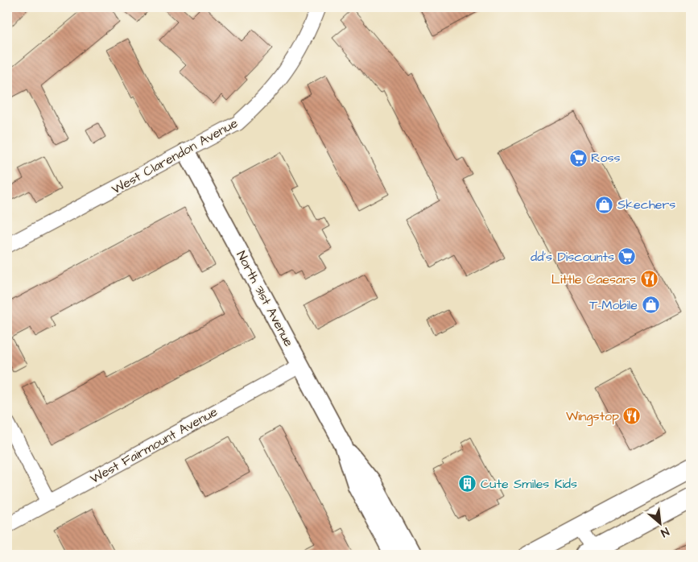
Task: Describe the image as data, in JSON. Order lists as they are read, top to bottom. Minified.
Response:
{"streets":{"street":["West Clarendon Avenue","North 31st Avenue","West Fairmount Avenue"]},"crossings":[["West Clarendon Avenue","North 31st Avenue"],["North 31st Avenue","West Fairmount Avenue"]],"places":{"supermarket":["Ross","dd's Discounts"],"shop":["Skechers","T-Mobile"],"restaurant":["Little Caesars","Wingstop"],"building":["Cute Smiles Kids"]},"north":"bottom right"}
